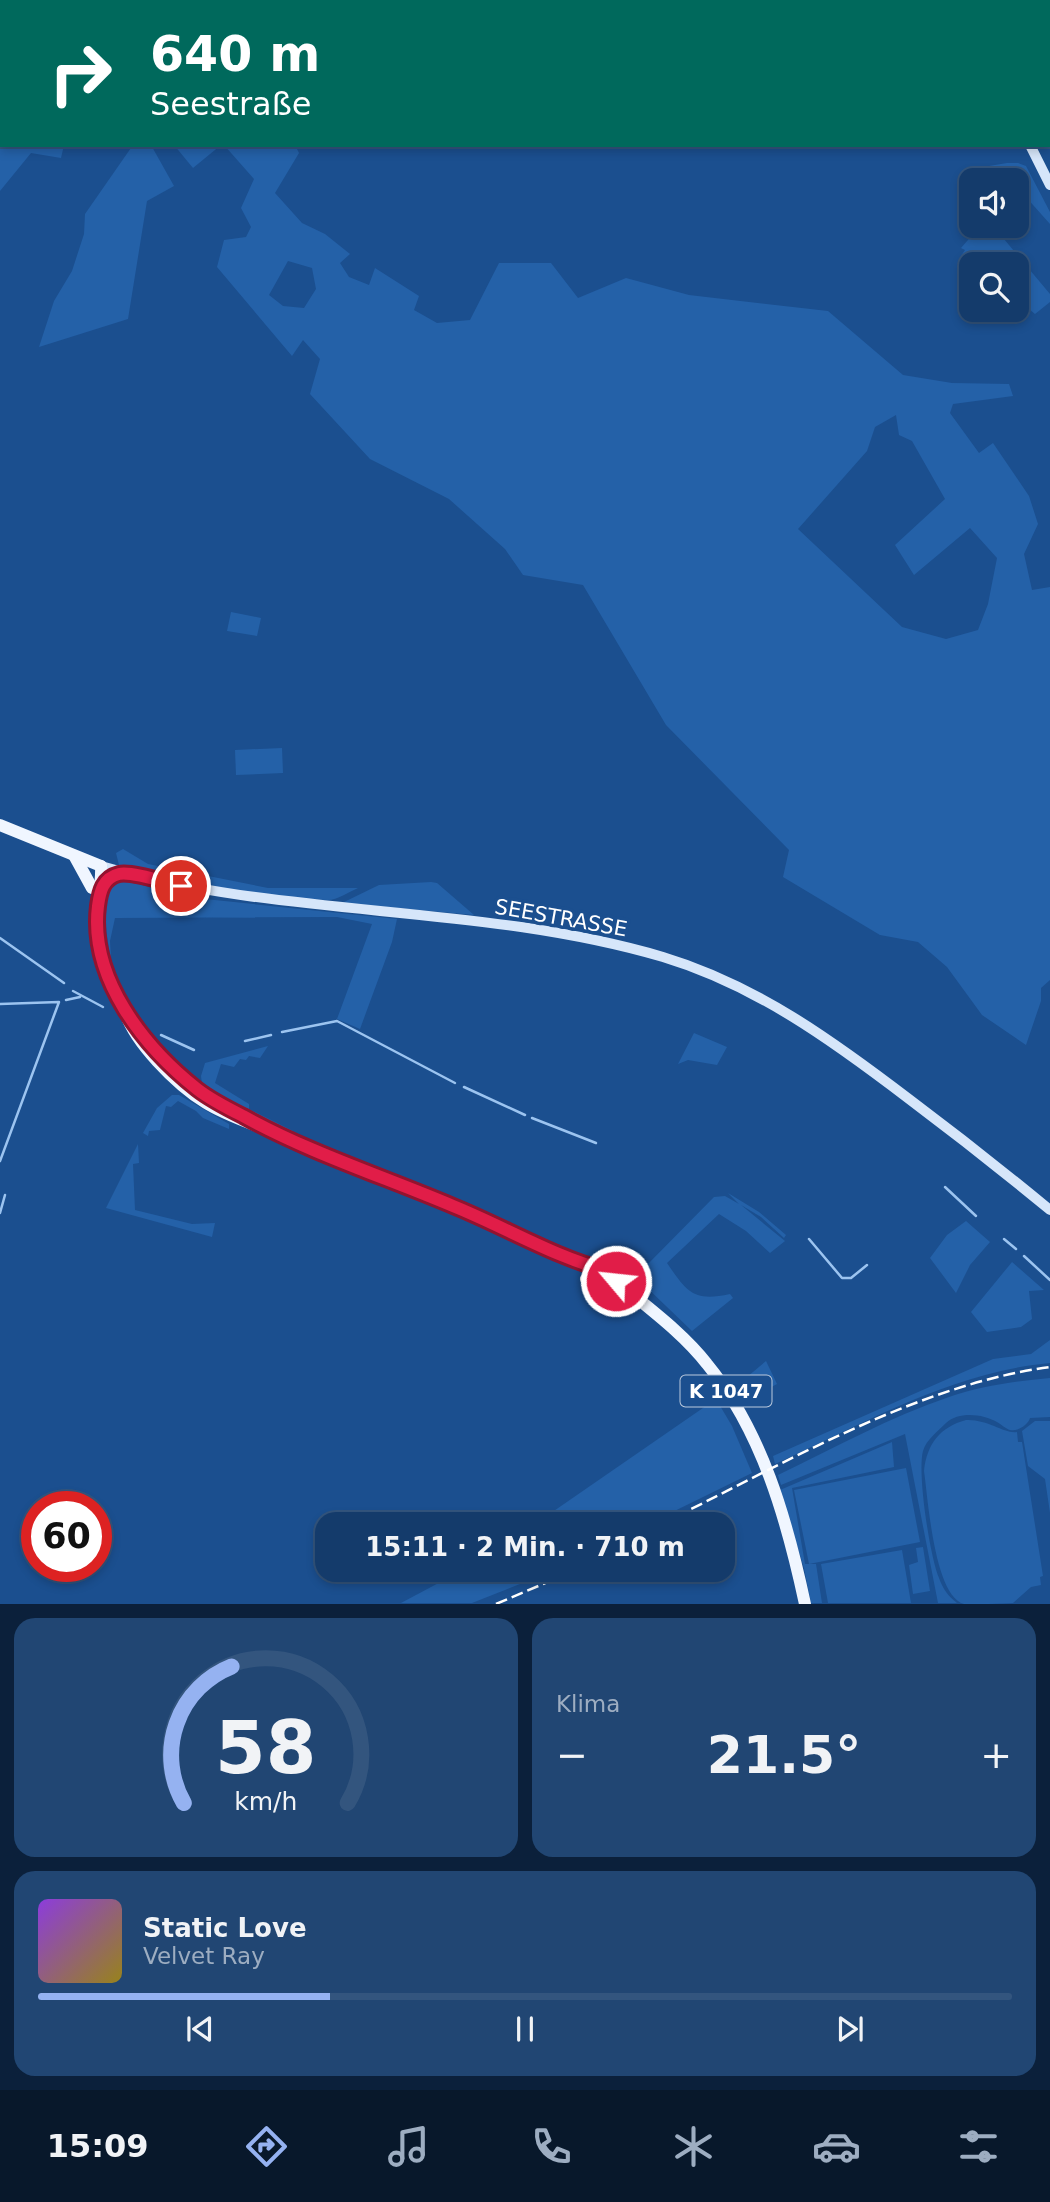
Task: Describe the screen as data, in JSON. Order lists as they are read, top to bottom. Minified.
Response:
{"streets":{"main road":["SEESTRASSE","K 1047"]},"page":{"turn":["640 m","Seestraße"],"limit":"60","trip":"15:11 · 2 Min. · 710 m","tile":"Klima","heat":["−","21.5°","+"],"song":["Static Love","Velvet Ray"],"tabs":"15:09","gauge":["58","km/h"]}}
